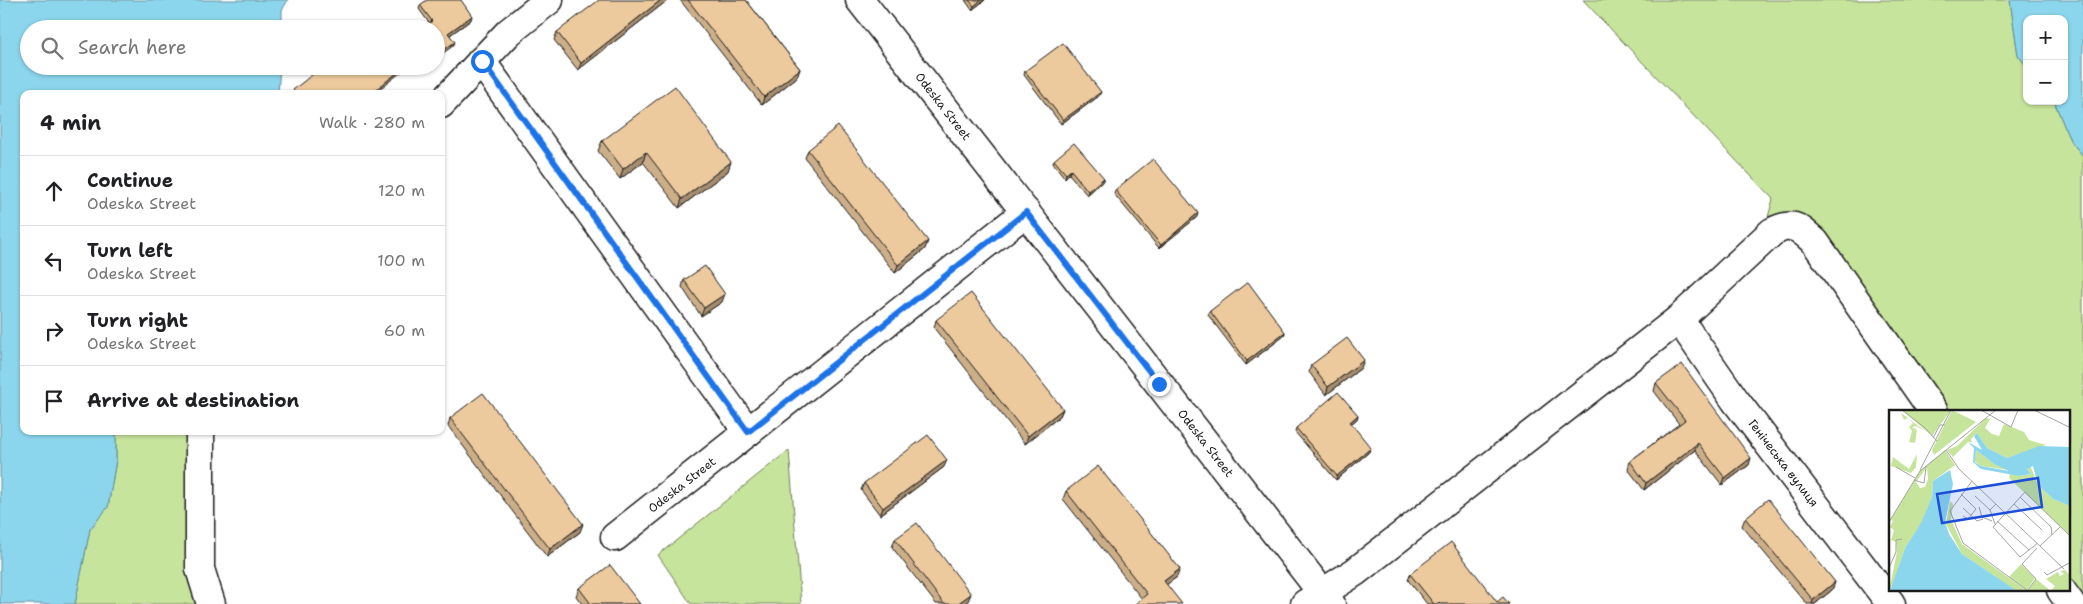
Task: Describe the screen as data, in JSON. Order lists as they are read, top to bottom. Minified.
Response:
{"streets":{"street":["Odeska Street","Генічеська вулиця"]},"page":{"map_buttons":["+","−"],"search":"Search here","heading":["4 min","Walk · 280 m"],"list":[["Continue","Odeska Street","120 m"],["Turn left","Odeska Street","100 m"],["Turn right","Odeska Street","60 m"],"Arrive at destination"]}}
